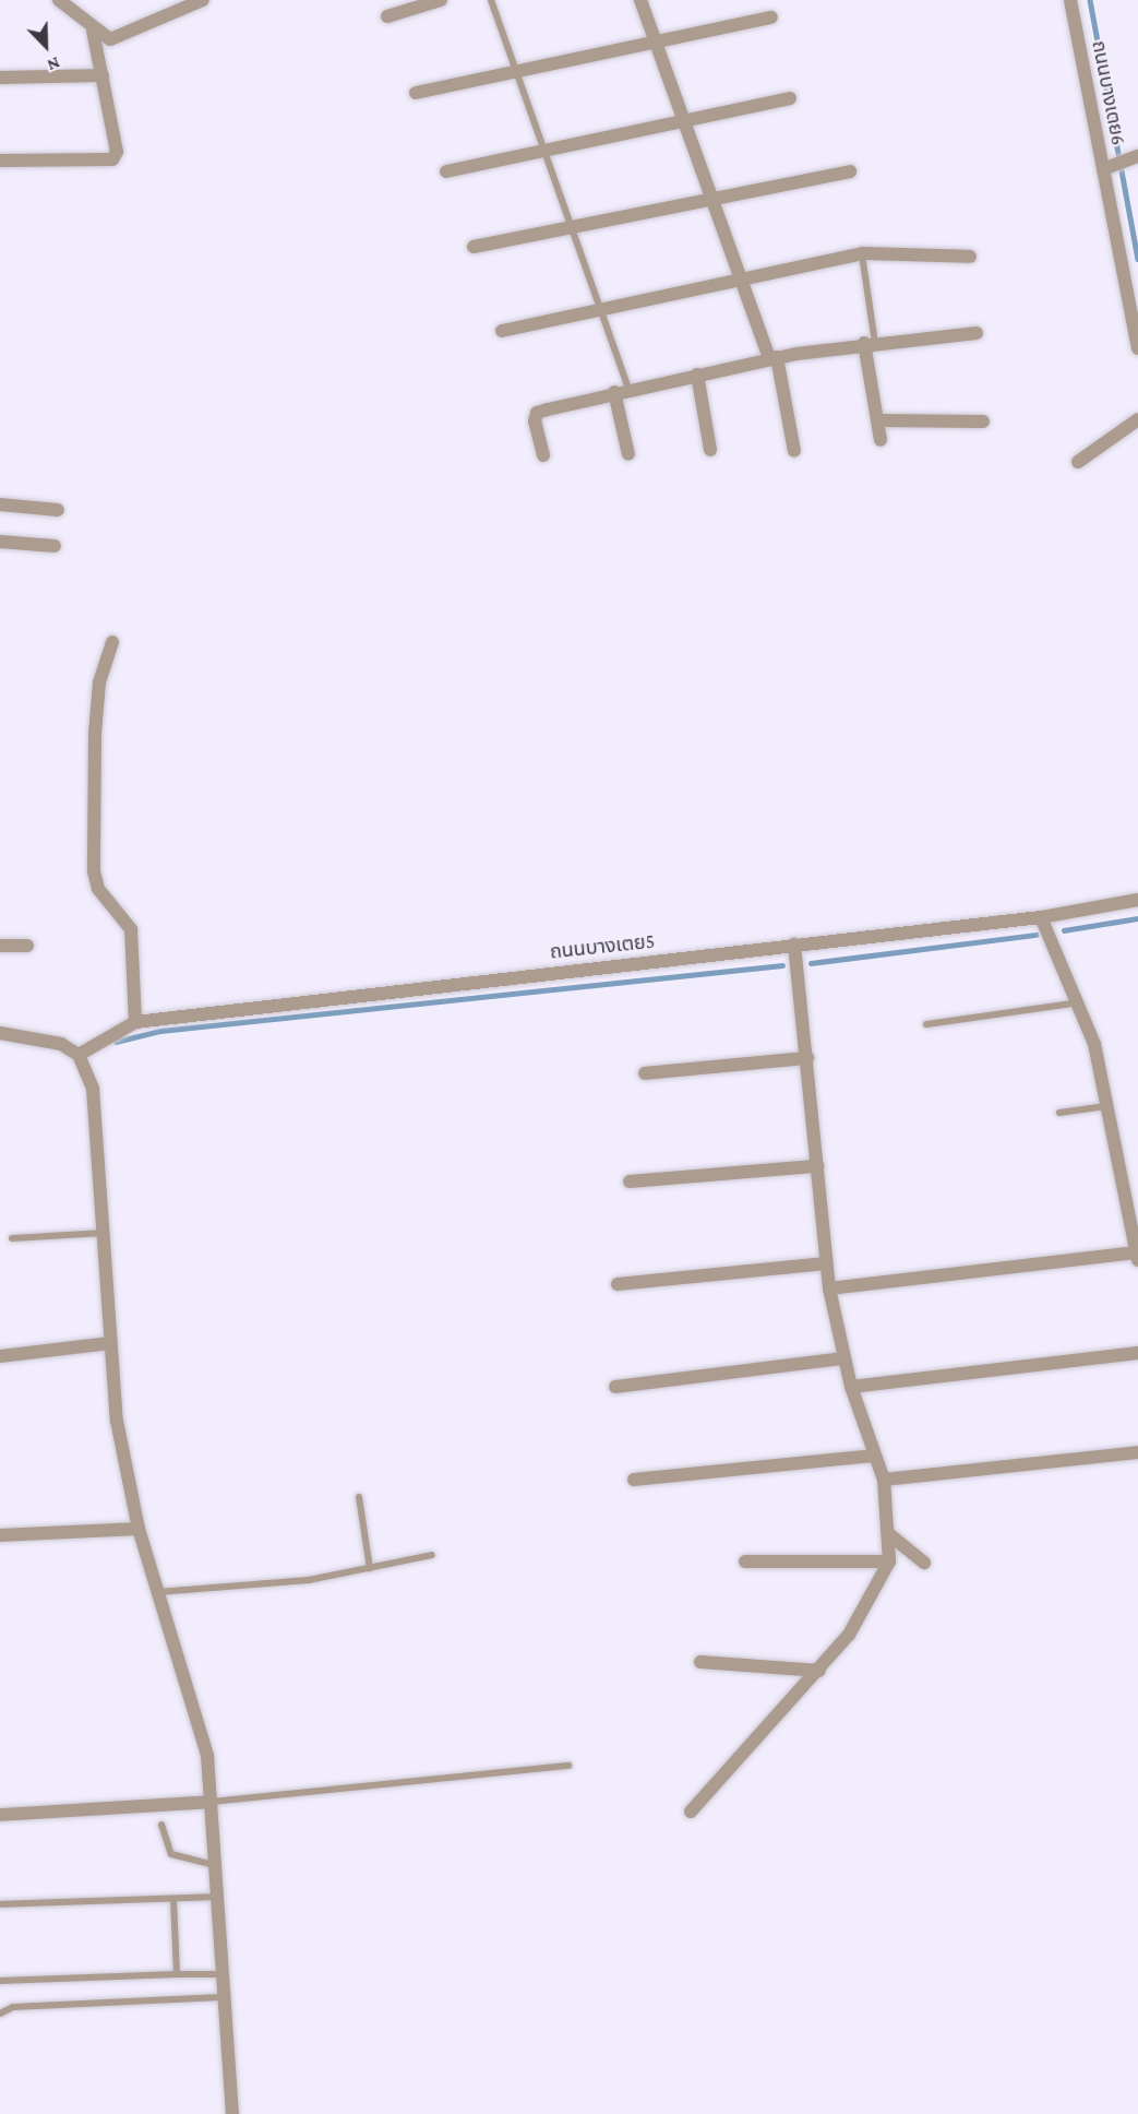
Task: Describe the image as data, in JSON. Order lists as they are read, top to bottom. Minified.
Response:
{"streets":{"street":["ถนนบางเตย6","ถนนบางเตย5"]},"north":"bottom right"}
